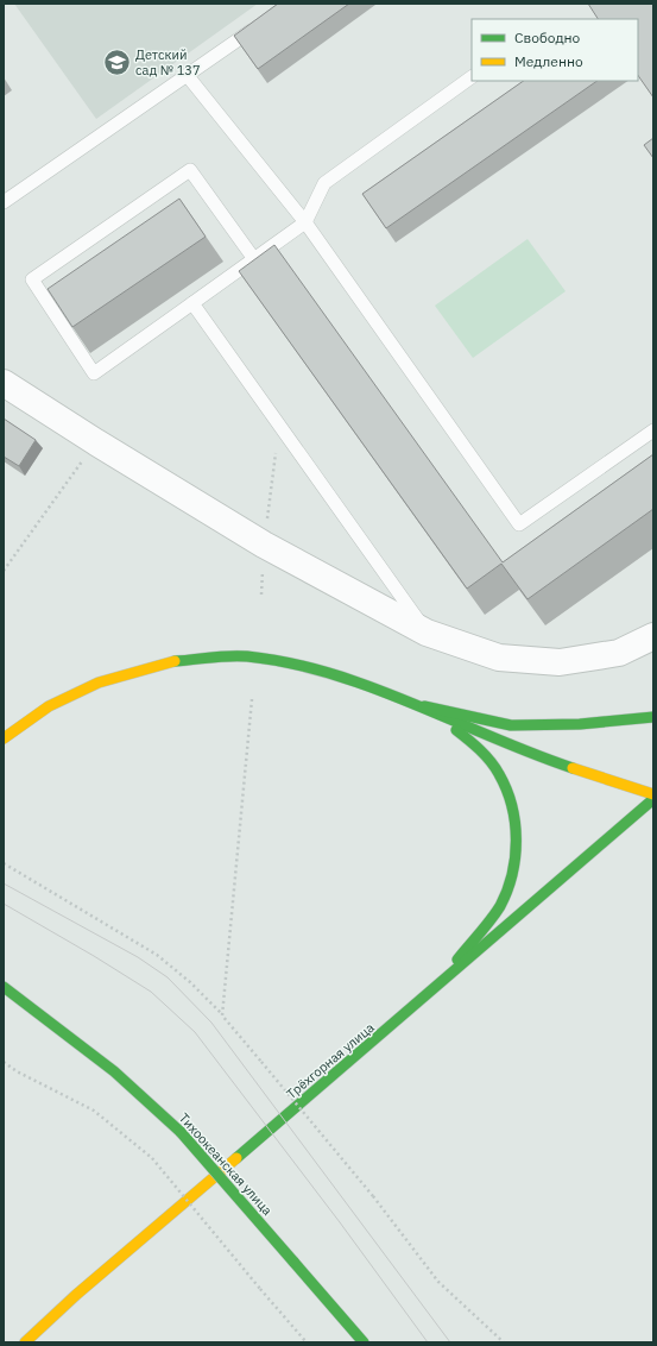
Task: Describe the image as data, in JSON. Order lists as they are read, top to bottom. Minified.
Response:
{"streets":{"main road":["Трёхгорная улица","Тихоокеанская улица"]},"places":{"school or university":["Детский сад № 137"]},"legend":["Свободно","Медленно"]}
